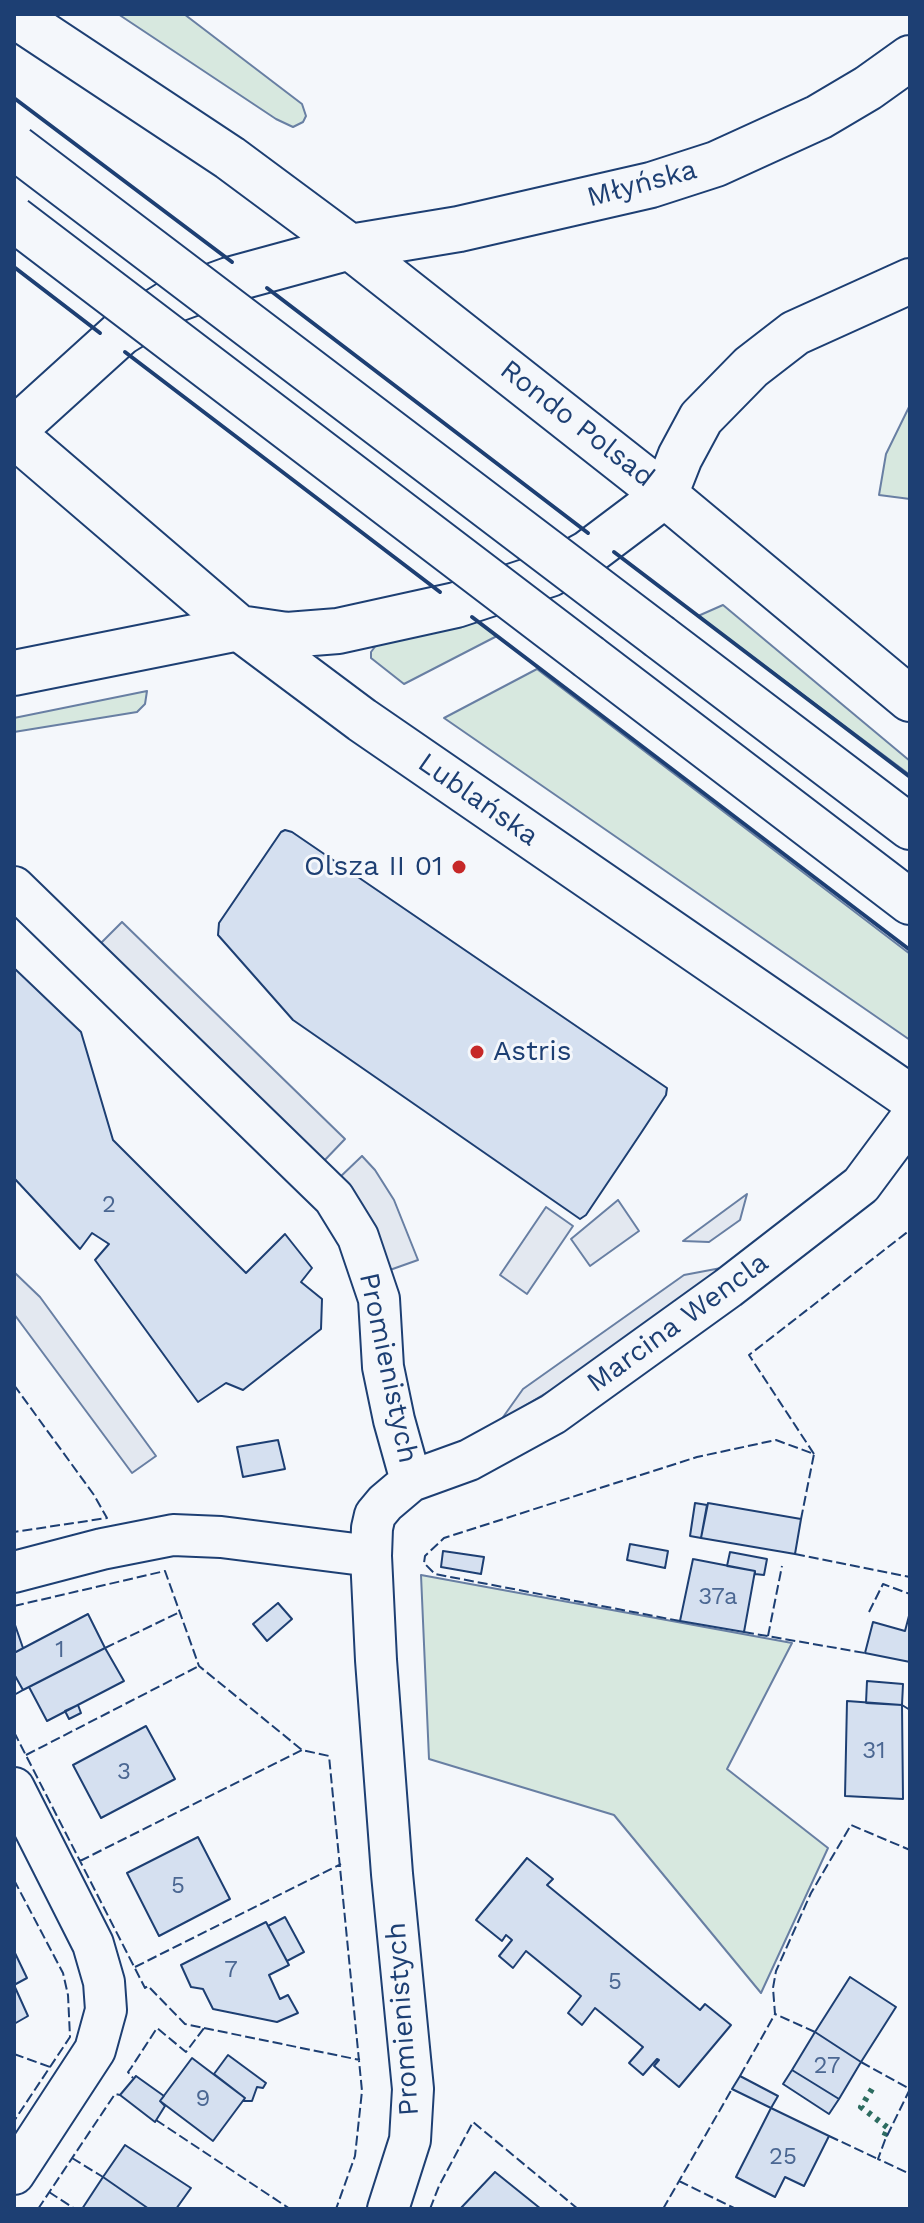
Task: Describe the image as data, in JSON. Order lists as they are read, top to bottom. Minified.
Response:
{"streets":{"main road":["Młyńska","Rondo Polsad","Lublańska"],"street":["Marcina Wencla","Promienistych"]},"crossings":[["Młyńska","Rondo Polsad"],["Rondo Polsad","Lublańska"],["Marcina Wencla","Promienistych"]],"places":["Olsza II 01","Astris"],"house_numbers":["2","37a","1","31","3","5","7","5","27","9","25"]}
